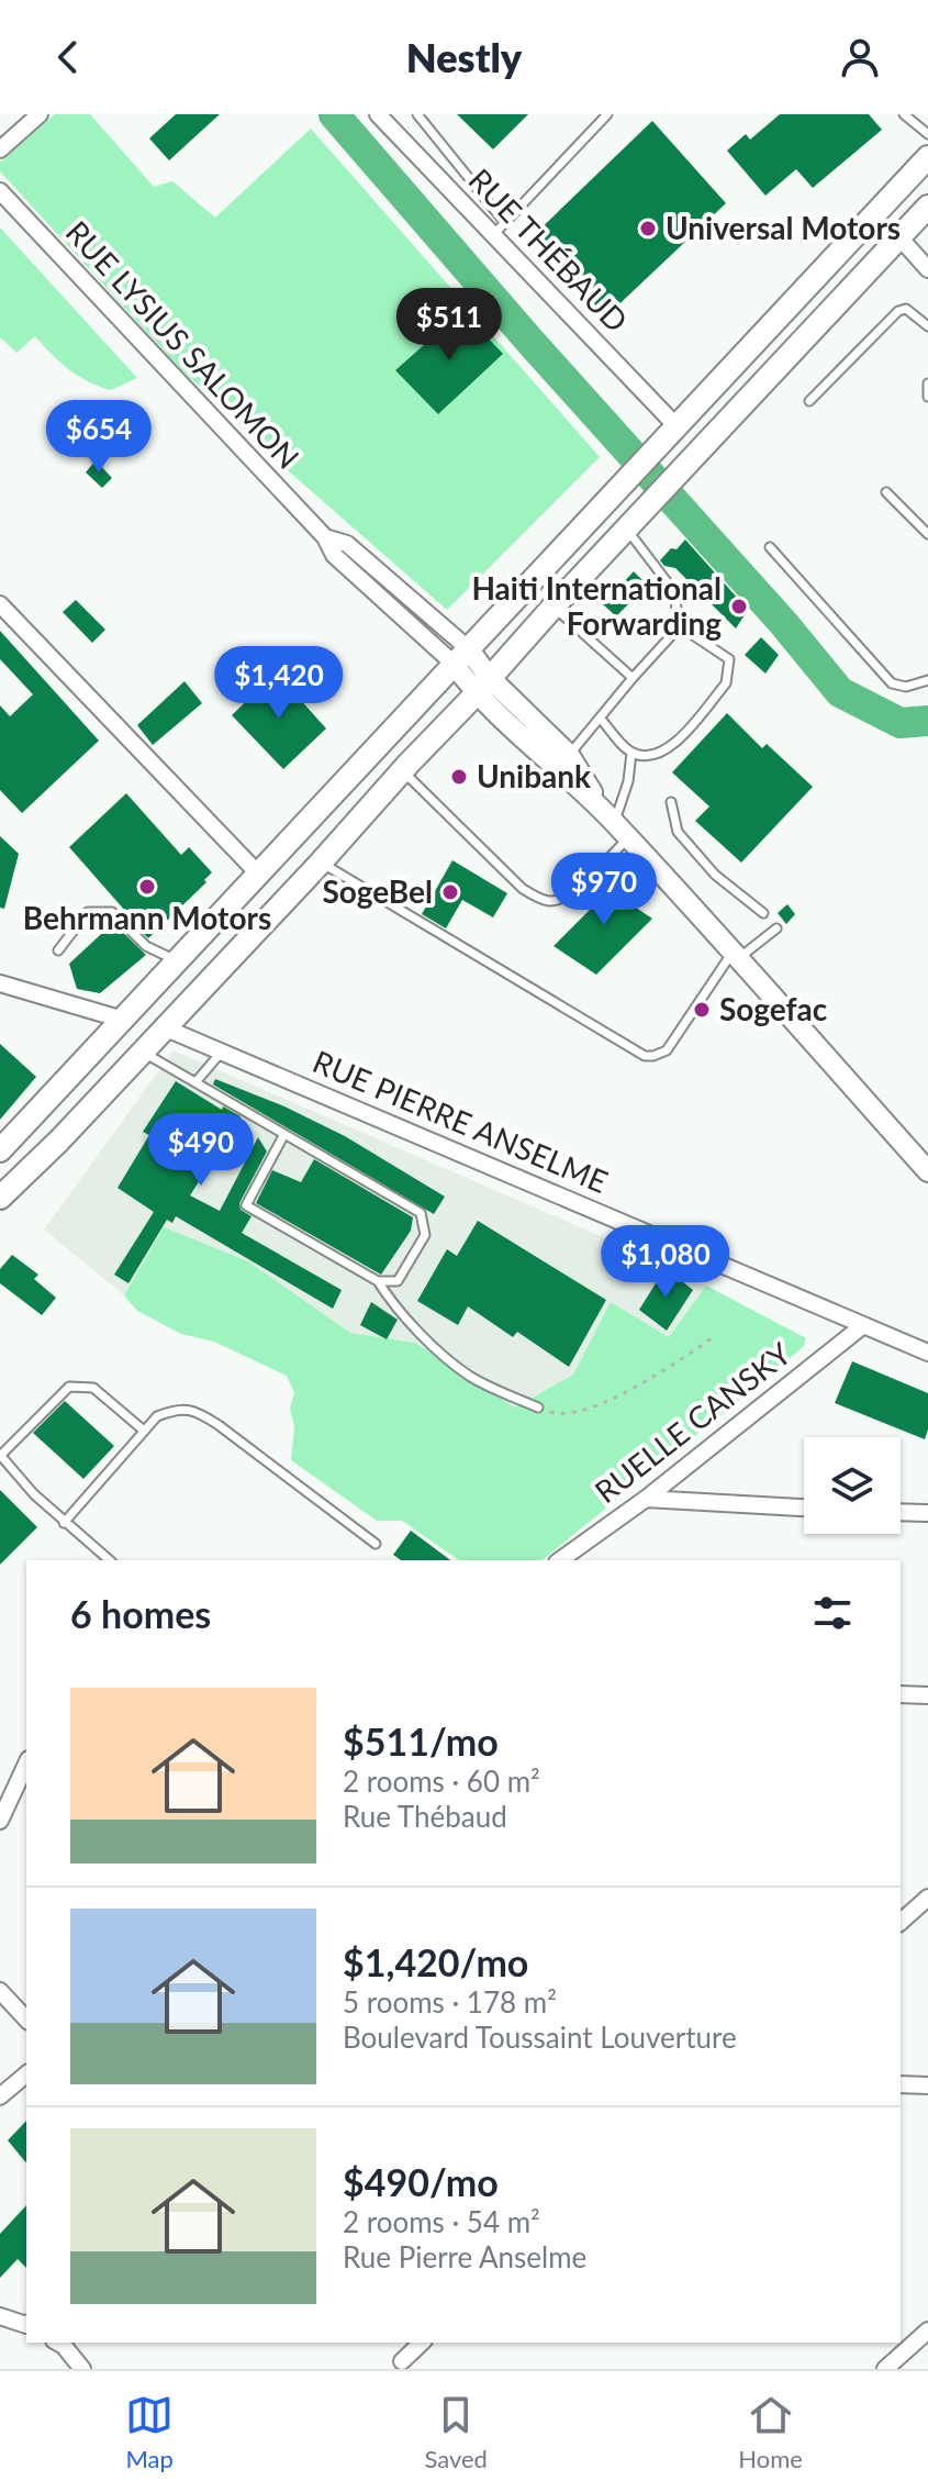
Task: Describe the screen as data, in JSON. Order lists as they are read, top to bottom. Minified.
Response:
{"streets":{"street":["RUE THÉBAUD","RUE LYSIUS SALOMON","RUE PIERRE ANSELME","RUELLE CANSKY"]},"crossings":[["RUE PIERRE ANSELME","RUELLE CANSKY"]],"places":["Universal Motors","Haiti International Forwarding","Unibank","Behrmann Motors","SogeBel","Sogefac"],"page":{"header":"Nestly","price":["$511","$654","$1,420","$970","$490","$1,080"],"heading":"6 homes","list":[{"name":"$511/mo","note":"2 rooms · 60 m² · Rue Thébaud"},{"name":"$1,420/mo","note":"5 rooms · 178 m² · Boulevard Toussaint Louverture"},{"name":"$490/mo","note":"2 rooms · 54 m² · Rue Pierre Anselme"}],"tabs":["Map","Saved","Home"]}}
